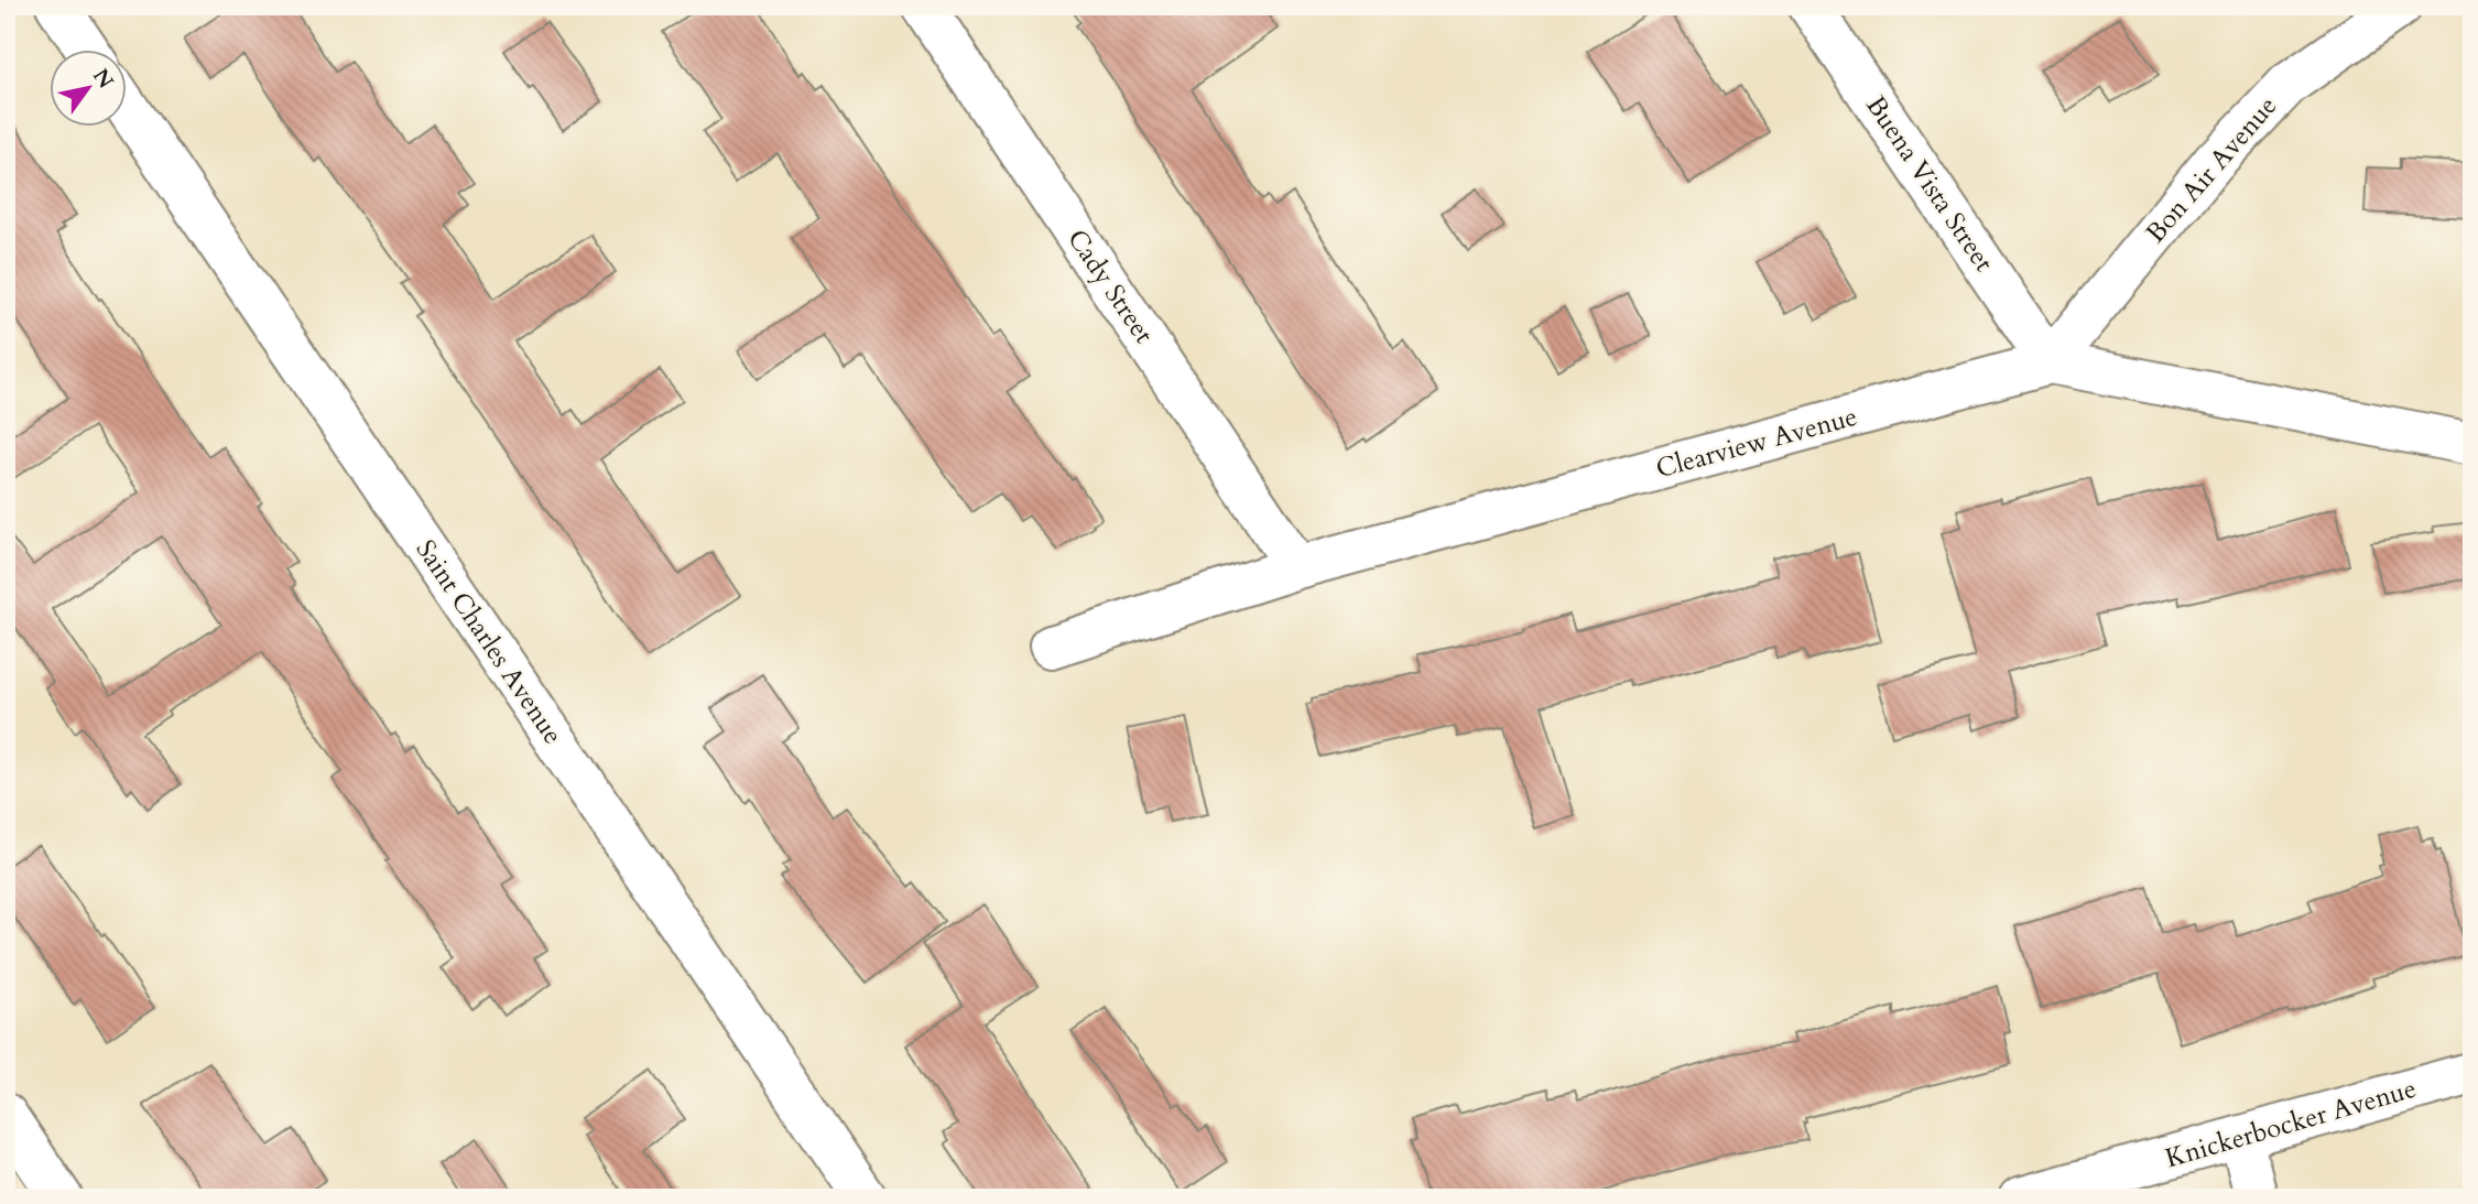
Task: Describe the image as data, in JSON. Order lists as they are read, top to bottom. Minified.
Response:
{"streets":{"street":["Bon Air Avenue","Buena Vista Street","Cady Street","Clearview Avenue","Saint Charles Avenue","Knickerbocker Avenue"]},"crossings":[["Bon Air Avenue","Buena Vista Street"],["Bon Air Avenue","Clearview Avenue"],["Buena Vista Street","Clearview Avenue"],["Cady Street","Clearview Avenue"]],"north":"top right"}
